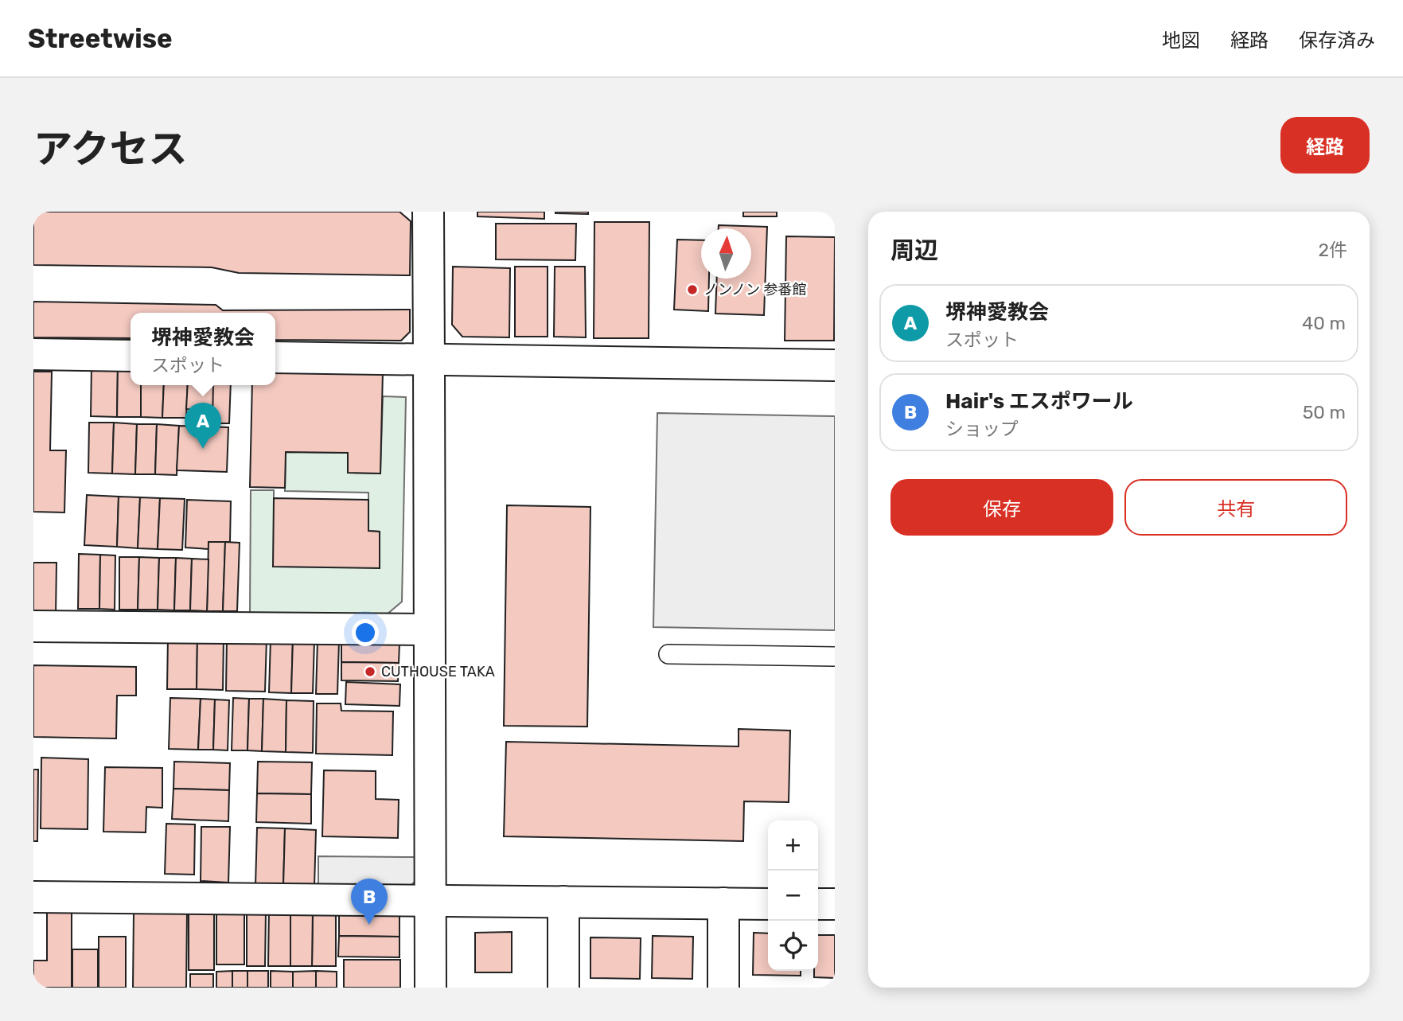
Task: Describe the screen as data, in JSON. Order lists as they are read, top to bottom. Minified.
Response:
{"places":["ノンノン 参番館","CUTHOUSE TAKA"],"north":"top","page":{"header":"Streetwise","nav":["地図","経路","保存済み"],"title":"アクセス","buttons":["経路",["保存","共有"]],"heading":["周辺","2件"],"list":[{"mark":"A","name":"堺神愛教会","note":"スポット","value":"40 m"},{"mark":"B","name":"Hair's エスポワール","note":"ショップ","value":"50 m"}],"popup":["堺神愛教会","スポット"],"pins":["A","B"],"map_buttons":["+","−"]}}
